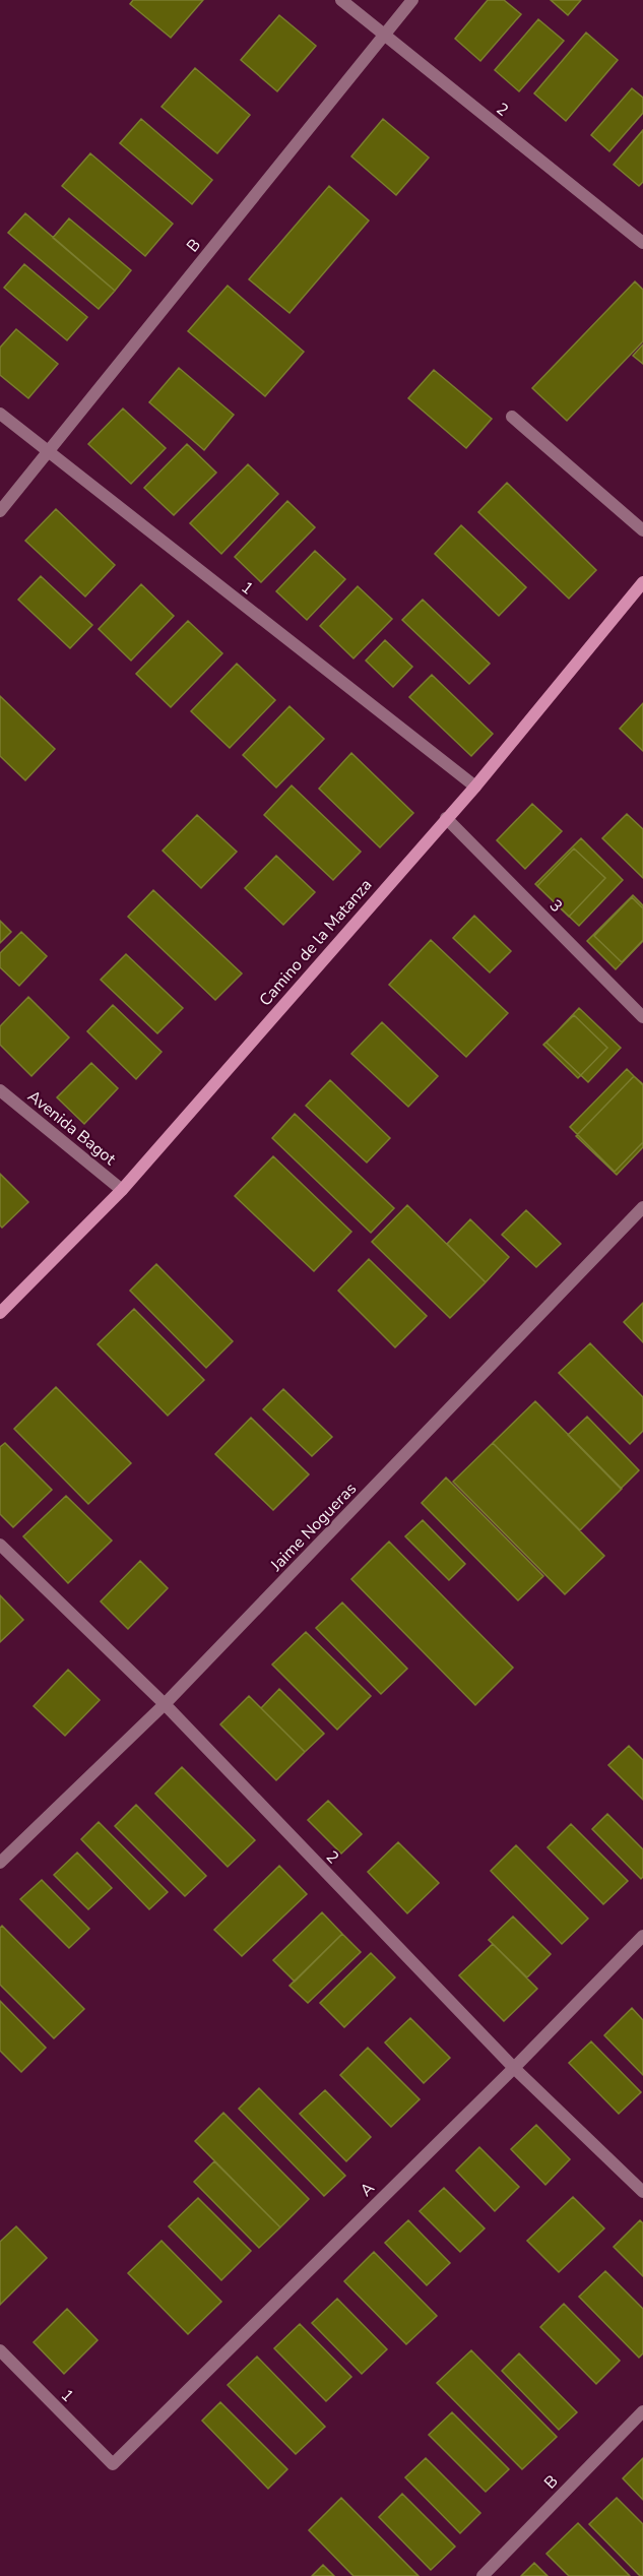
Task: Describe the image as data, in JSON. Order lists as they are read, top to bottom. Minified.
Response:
{"streets":{"main road":["Camino de la Matanza"],"street":["2","B","1","3","Avenida Bagot","Jaime Nogueras","A"]},"crossings":[["2","B"],["2","Jaime Nogueras"],["2","A"],["B","1"],["1","Camino de la Matanza"],["1","A"],["3","Camino de la Matanza"],["Camino de la Matanza","Avenida Bagot"]]}
